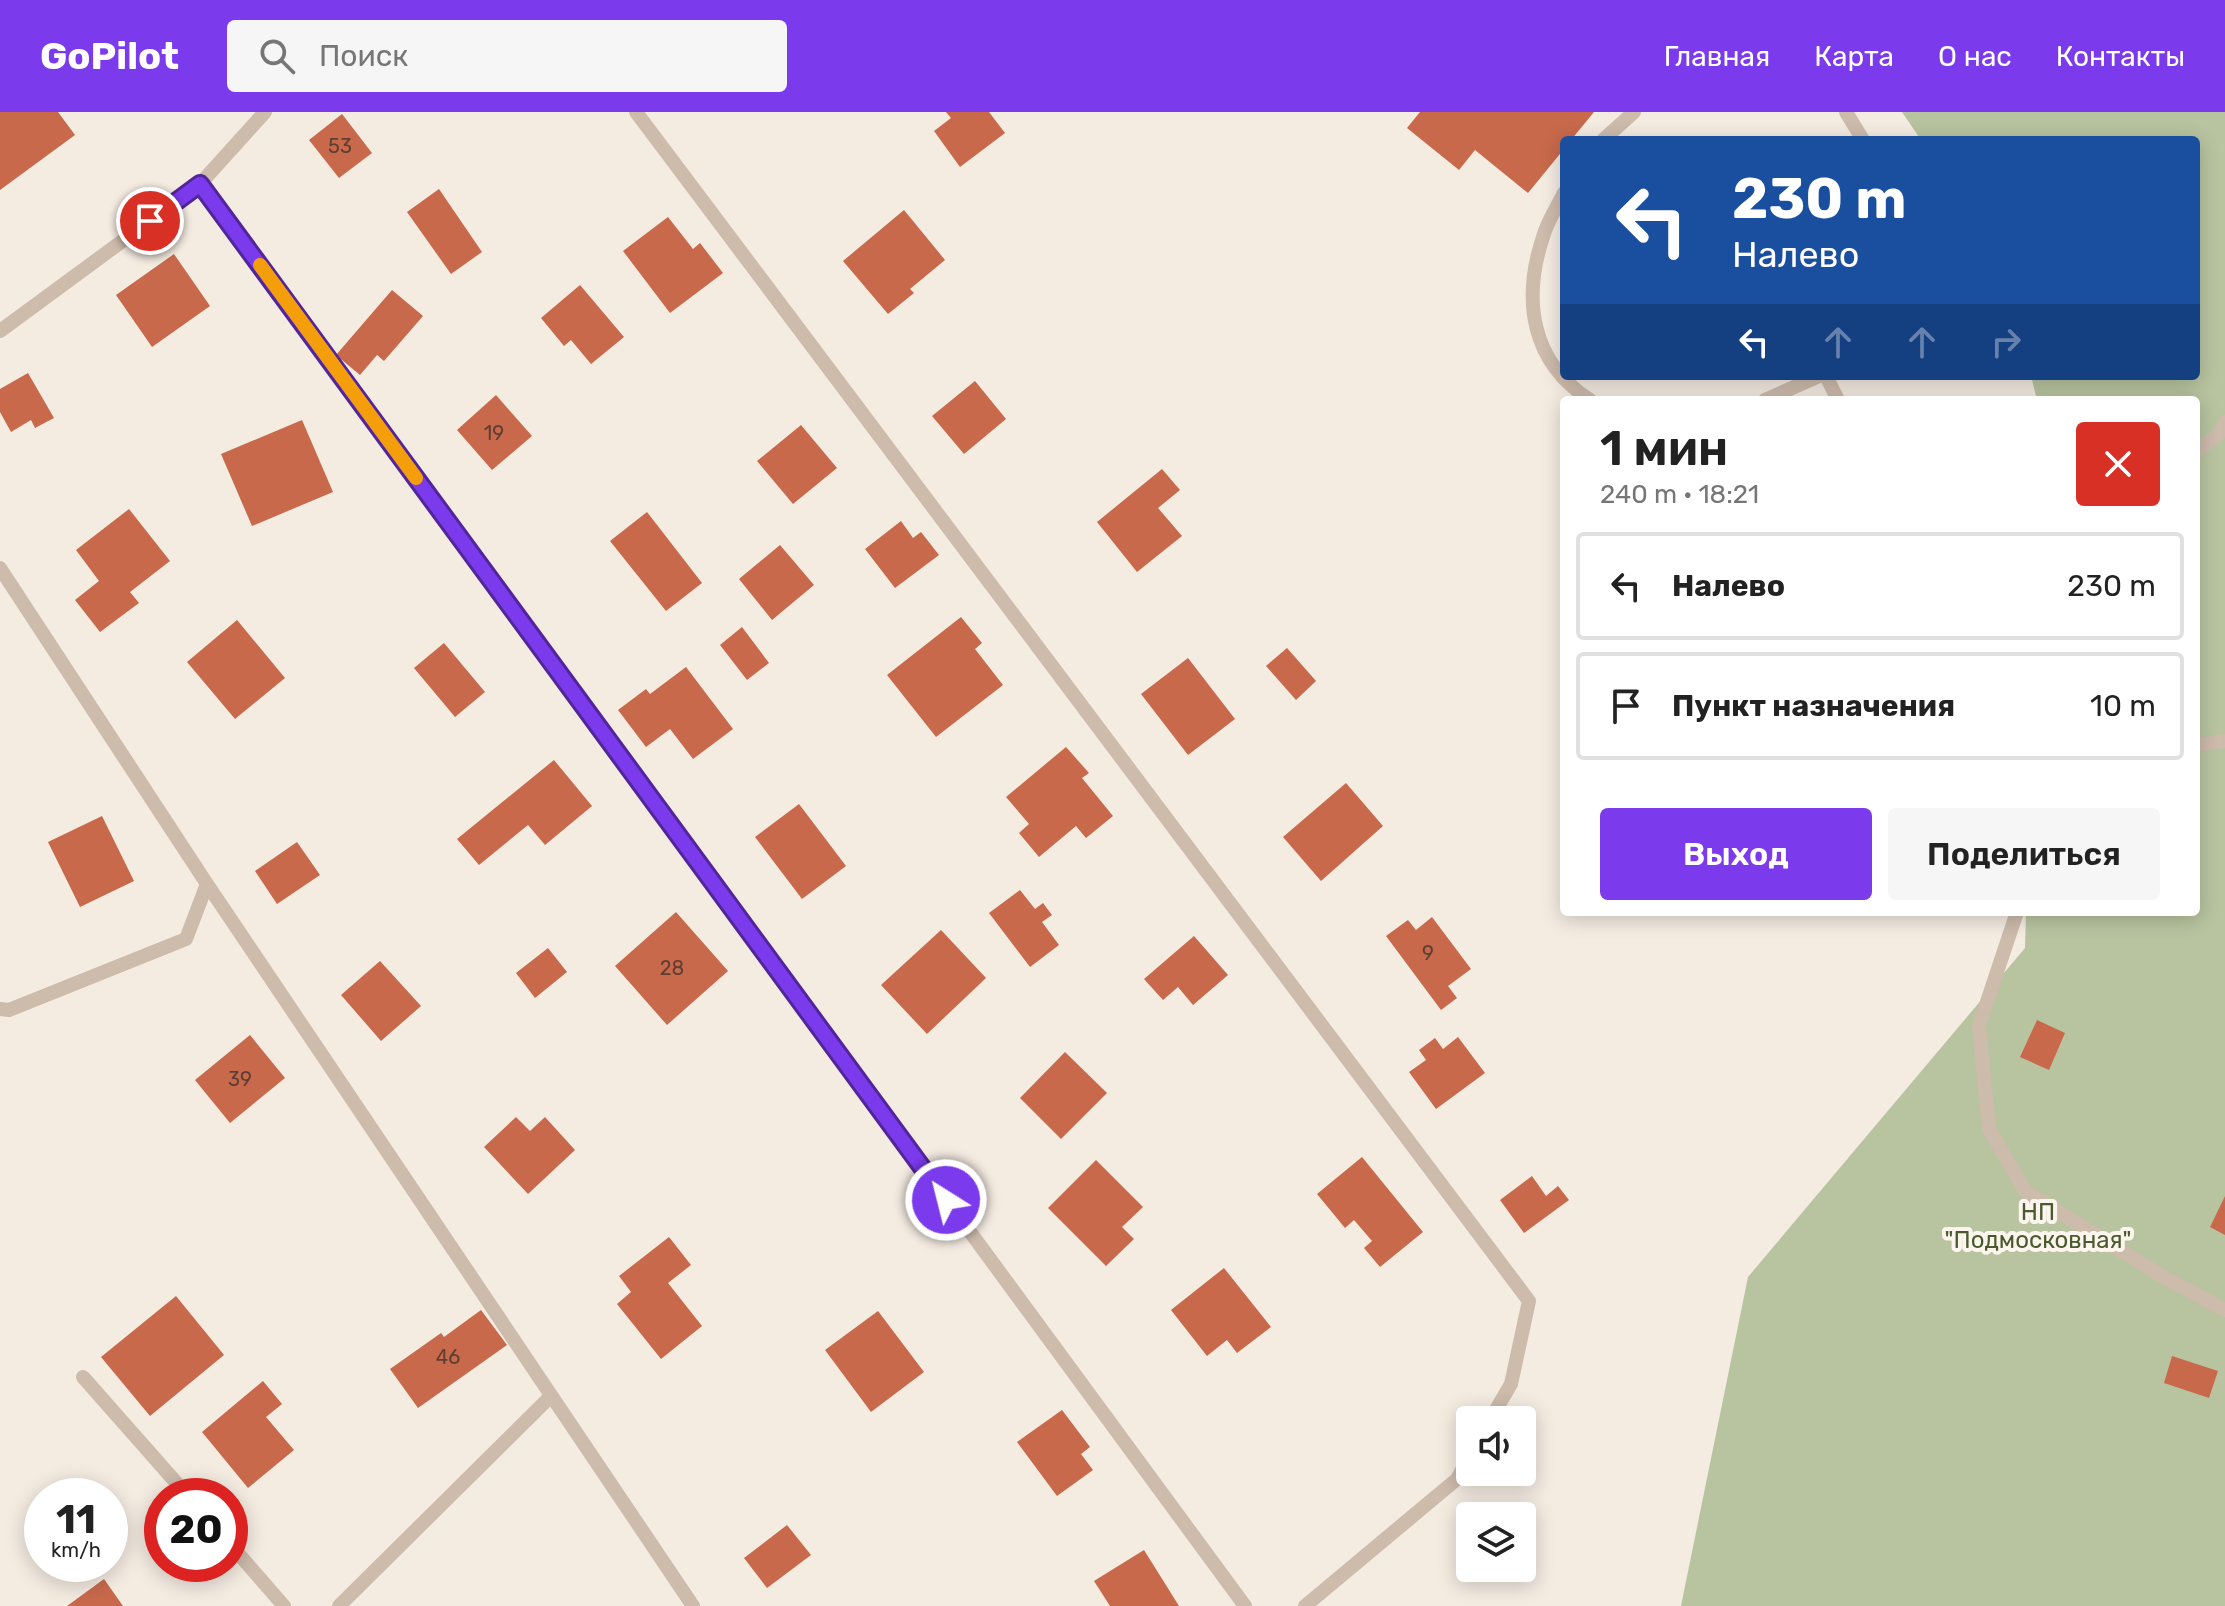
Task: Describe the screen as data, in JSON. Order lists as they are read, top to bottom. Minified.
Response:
{"parks":["НП \"Подмосковная\""],"house_numbers":["53","19","9","28","39","46"],"page":{"header":"GoPilot","search":"Поиск","nav":["Главная","Карта","О нас","Контакты"],"turn":["230 m","Налево"],"heading":["1 мин","240 m · 18:21"],"list":[{"name":"Налево","value":"230 m"},{"name":"Пункт назначения","value":"10 m"}],"buttons":["Выход","Поделиться"],"speed":"11 km/h","limit":"20"}}
